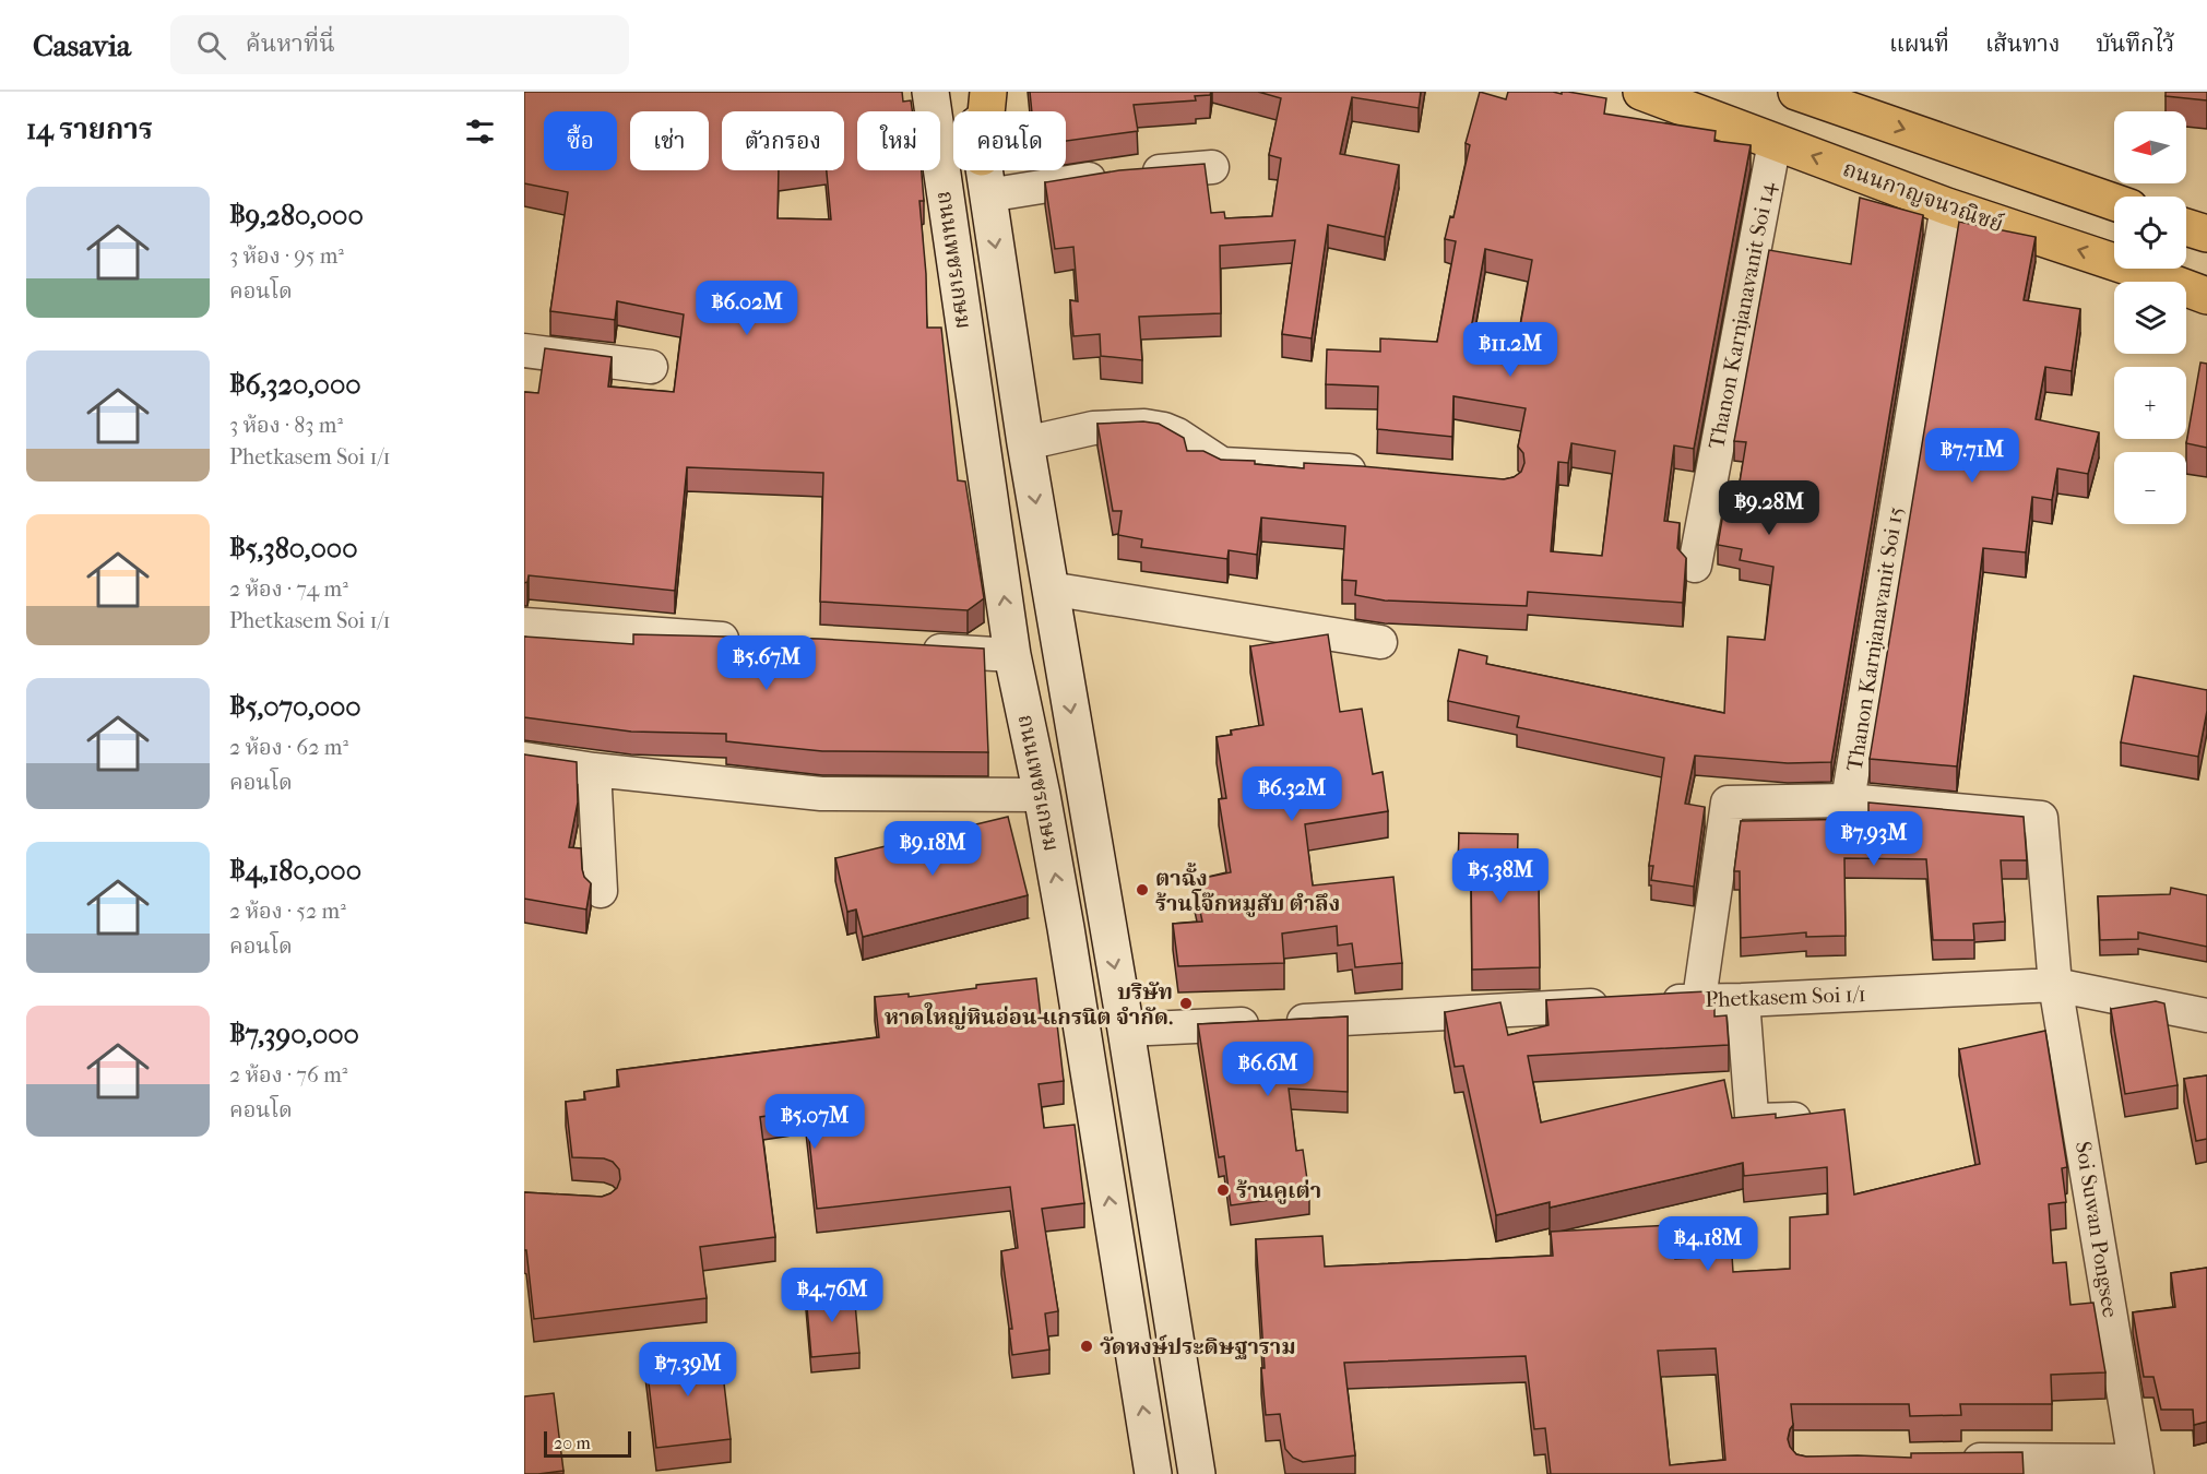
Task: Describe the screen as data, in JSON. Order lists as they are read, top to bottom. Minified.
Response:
{"streets":{"main road":["ถนนกาญจนวณิชย์","ถนนเพชรเกษม"],"street":["Thanon Karnjanavanit Soi 14","Thanon Karnjanavanit Soi 15","Phetkasem Soi 1/1","Soi Suwan Pongsee"]},"crossings":[["ถนนกาญจนวณิชย์","Thanon Karnjanavanit Soi 14"],["ถนนกาญจนวณิชย์","Thanon Karnjanavanit Soi 15"],["ถนนเพชรเกษม","Phetkasem Soi 1/1"],["Thanon Karnjanavanit Soi 15","Soi Suwan Pongsee"],["Phetkasem Soi 1/1","Soi Suwan Pongsee"]],"places":["ตาฉั้ง ร้านโจ๊กหมูสับ ตำลึง","บริษัท หาดใหญ่หินอ่อน-แกรนิต จำกัด.","ร้านคูเต่า","วัดหงษ์ประดิษฐาราม"],"scale_bar":"20 m","north":"left","page":{"header":"Casavia","search":"ค้นหาที่นี่","nav":["แผนที่","เส้นทาง","บันทึกไว้"],"heading":"14 รายการ","map_buttons":["+","−"],"chip":["ซื้อ","เช่า","ตัวกรอง","ใหม่","คอนโด"],"list":[{"name":"฿9,280,000","note":"3 ห้อง · 95 m² · คอนโด"},{"name":"฿6,320,000","note":"3 ห้อง · 83 m² · Phetkasem Soi 1/1"},{"name":"฿5,380,000","note":"2 ห้อง · 74 m² · Phetkasem Soi 1/1"},{"name":"฿5,070,000","note":"2 ห้อง · 62 m² · คอนโด"},{"name":"฿4,180,000","note":"2 ห้อง · 52 m² · คอนโด"},{"name":"฿7,390,000","note":"2 ห้อง · 76 m² · คอนโด"}],"price":["฿6.02M","฿11.2M","฿7.71M","฿9.28M","฿5.67M","฿6.32M","฿7.93M","฿9.18M","฿5.38M","฿6.6M","฿5.07M","฿4.18M","฿4.76M","฿7.39M"],"scale":"20 m"}}
